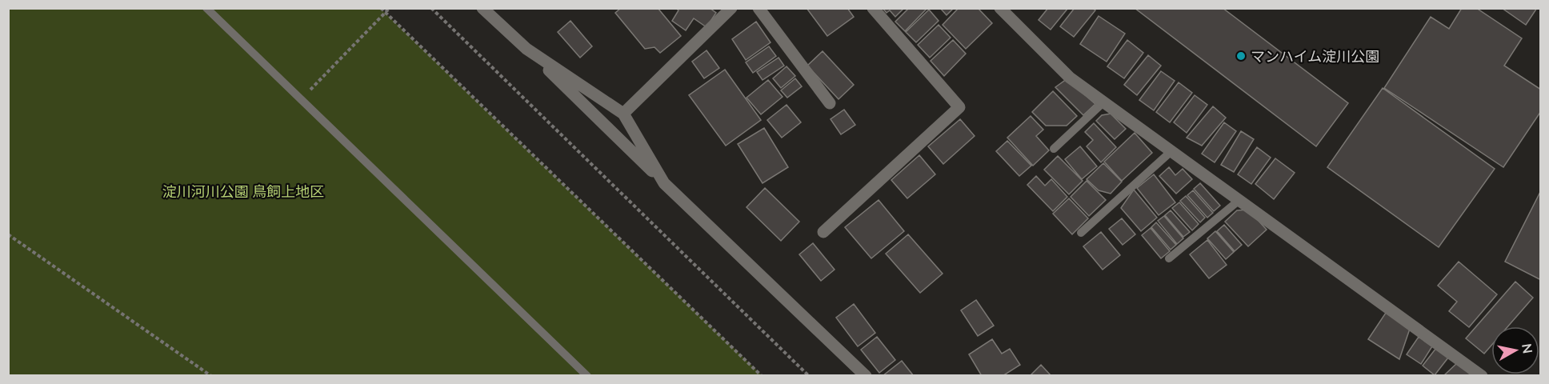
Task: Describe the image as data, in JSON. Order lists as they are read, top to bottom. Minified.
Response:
{"parks":["淀川河川公園 鳥飼上地区"],"places":["マンハイム淀川公園"],"north":"right"}
